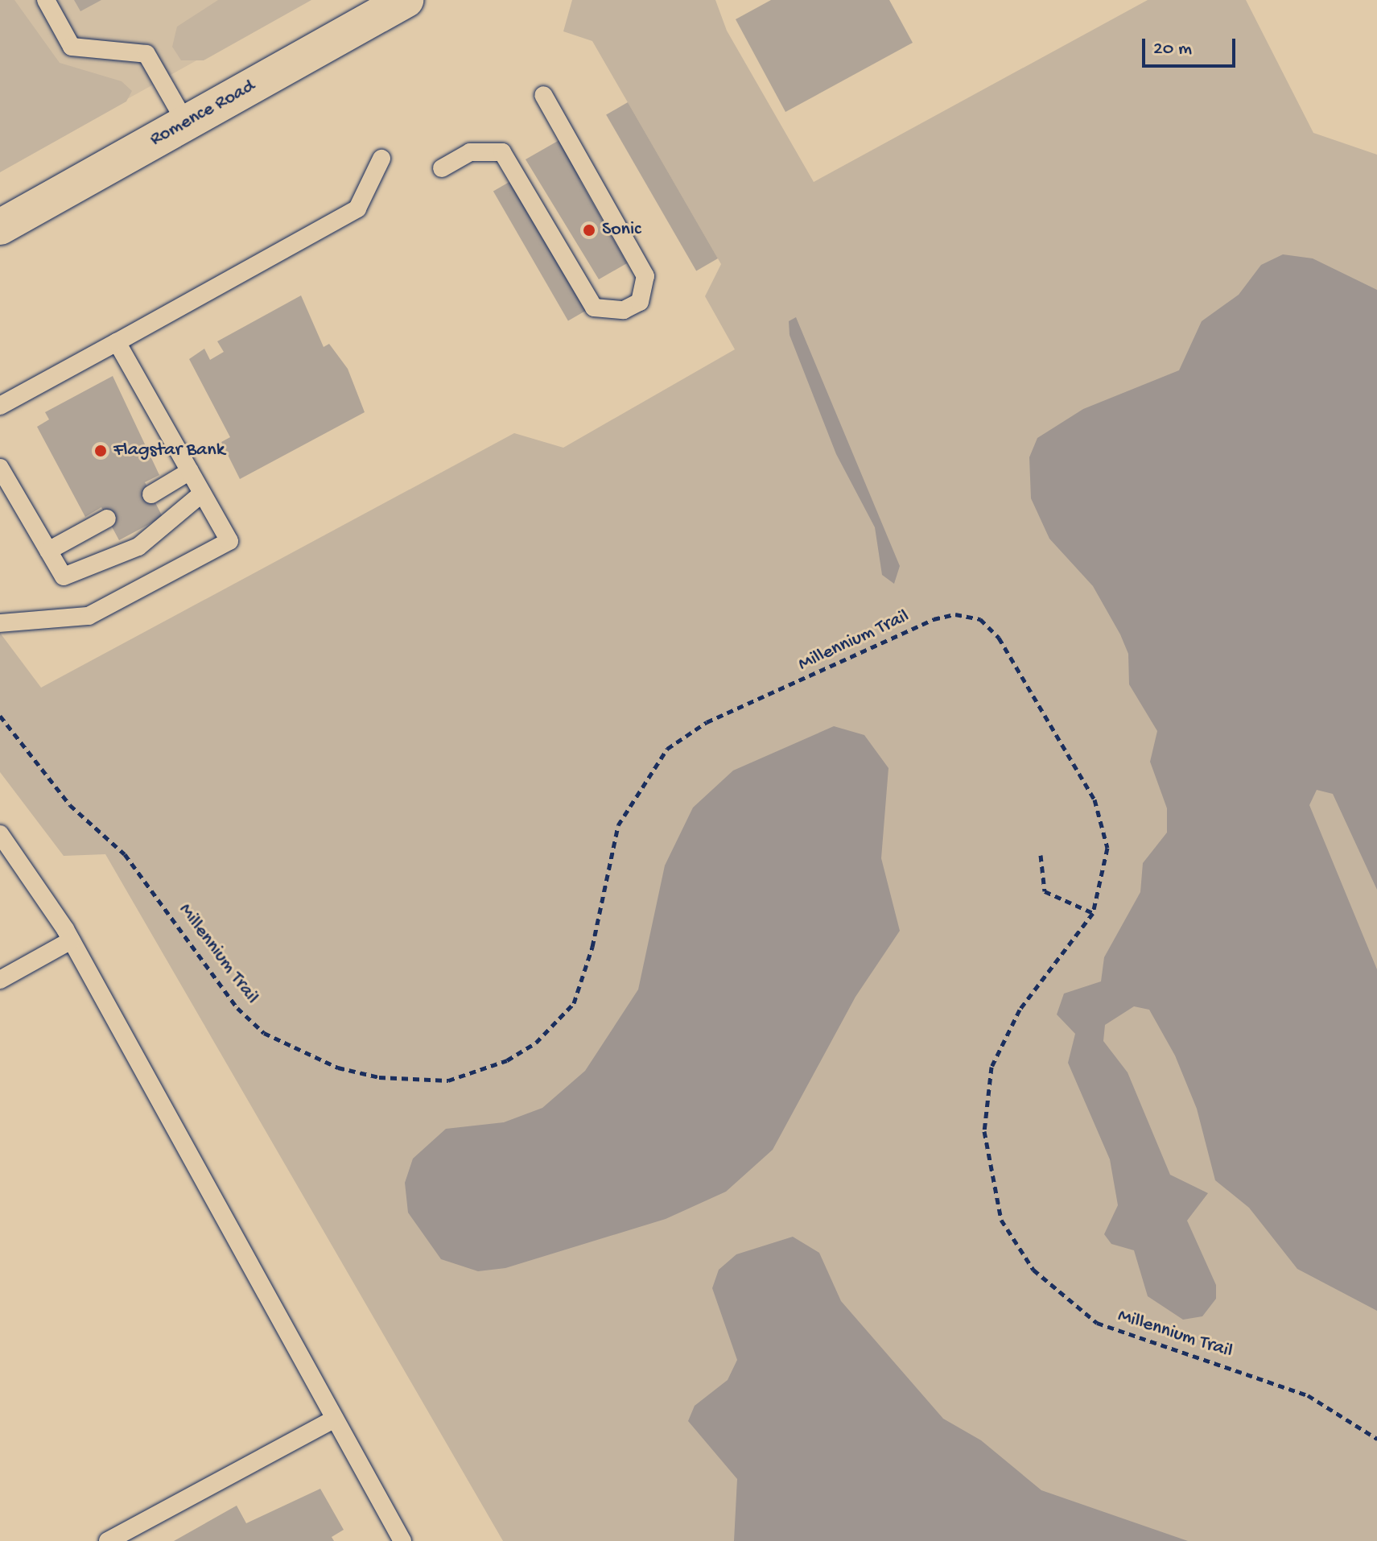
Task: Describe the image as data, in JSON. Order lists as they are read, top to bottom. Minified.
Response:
{"streets":{"street":["Romence Road"],"path":["Millennium Trail"]},"places":["Sonic","Flagstar Bank"],"scale_bar":"20 m"}
